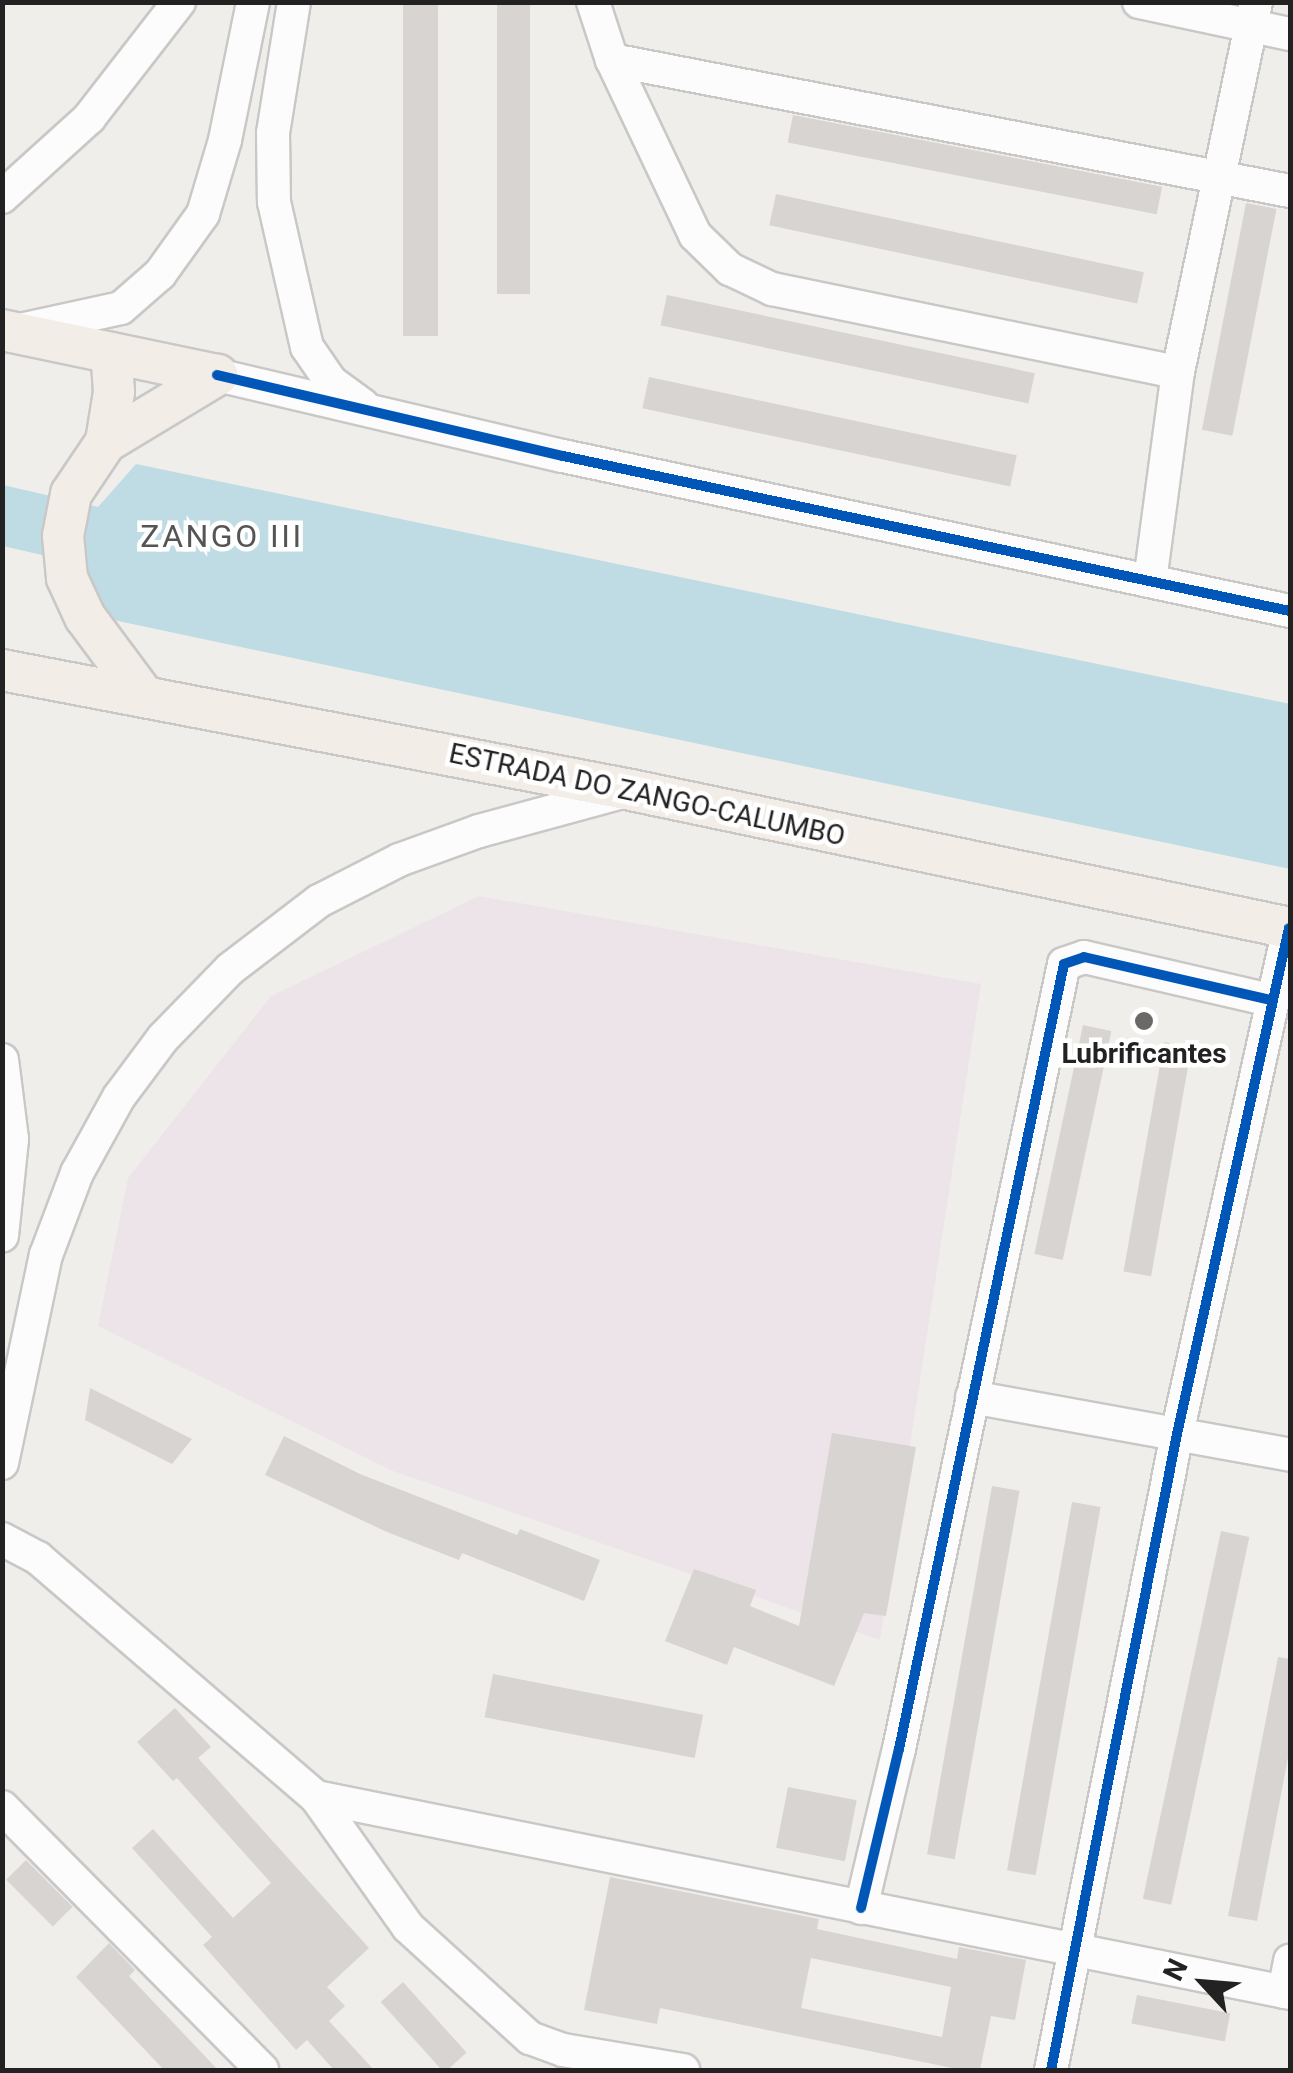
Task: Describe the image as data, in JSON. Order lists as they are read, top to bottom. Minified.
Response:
{"streets":{"main road":["ESTRADA DO ZANGO-CALUMBO"]},"districts":["ZANGO III"],"places":["Lubrificantes"],"north":"top left"}
